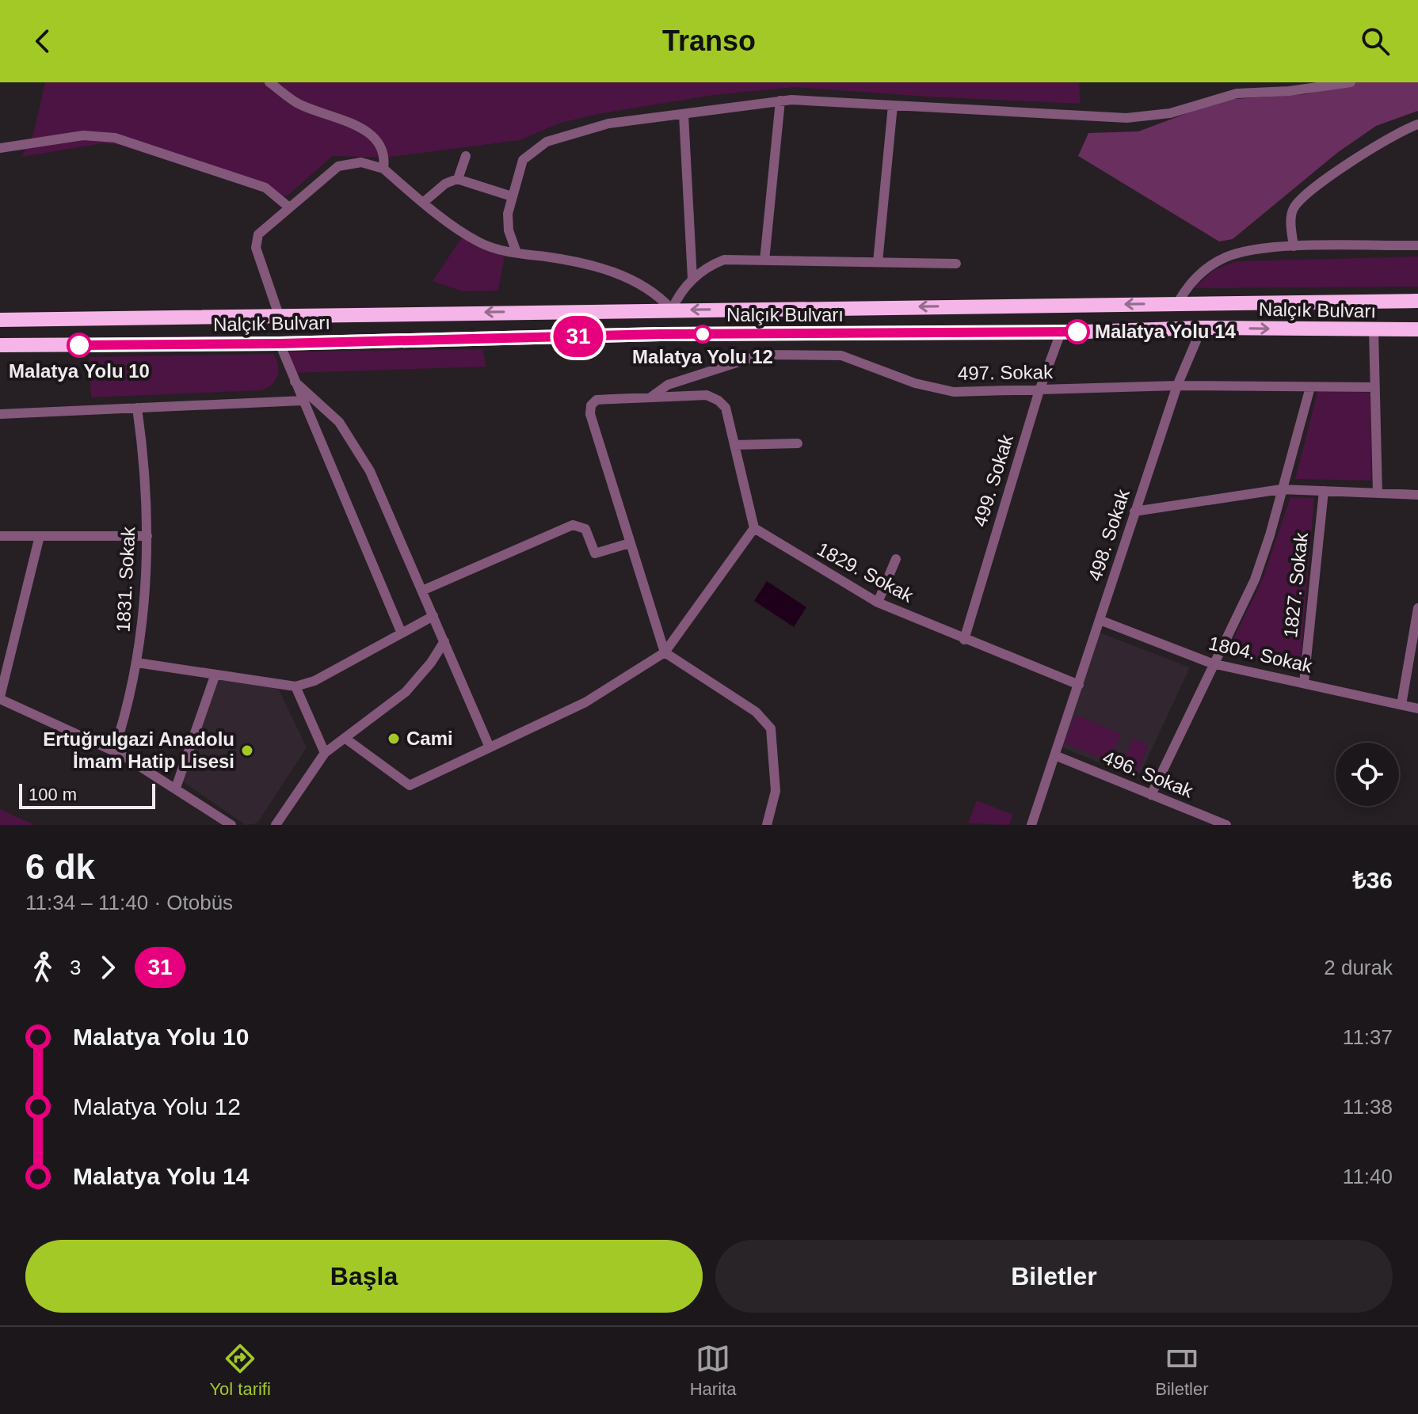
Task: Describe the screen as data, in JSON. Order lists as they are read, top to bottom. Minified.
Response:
{"streets":{"highway":["Nalçık Bulvarı"],"street":["497. Sokak","499. Sokak","498. Sokak","1829. Sokak","1831. Sokak","1827. Sokak","1804. Sokak","496. Sokak"]},"crossings":[["Nalçık Bulvarı","499. Sokak"],["Nalçık Bulvarı","498. Sokak"],["497. Sokak","499. Sokak"],["497. Sokak","498. Sokak"],["499. Sokak","1829. Sokak"],["498. Sokak","1829. Sokak"],["498. Sokak","1804. Sokak"],["498. Sokak","496. Sokak"],["1827. Sokak","1804. Sokak"]],"places":["Malatya Yolu 14","Malatya Yolu 12","Malatya Yolu 10","Cami","Ertuğrulgazi Anadolu İmam Hatip Lisesi"],"lines":["bus line 31"],"scale_bar":"100 m","page":{"header":"Transo","on_map":"31","scale":"100 m","heading":["6 dk","11:34 – 11:40 · Otobüs","₺36"],"legs":["3","31","2 durak"],"list":[{"name":"Malatya Yolu 10","value":"11:37"},{"name":"Malatya Yolu 12","value":"11:38"},{"name":"Malatya Yolu 14","value":"11:40"}],"buttons":["Başla","Biletler"],"tabs":["Yol tarifi","Harita","Biletler"]}}
